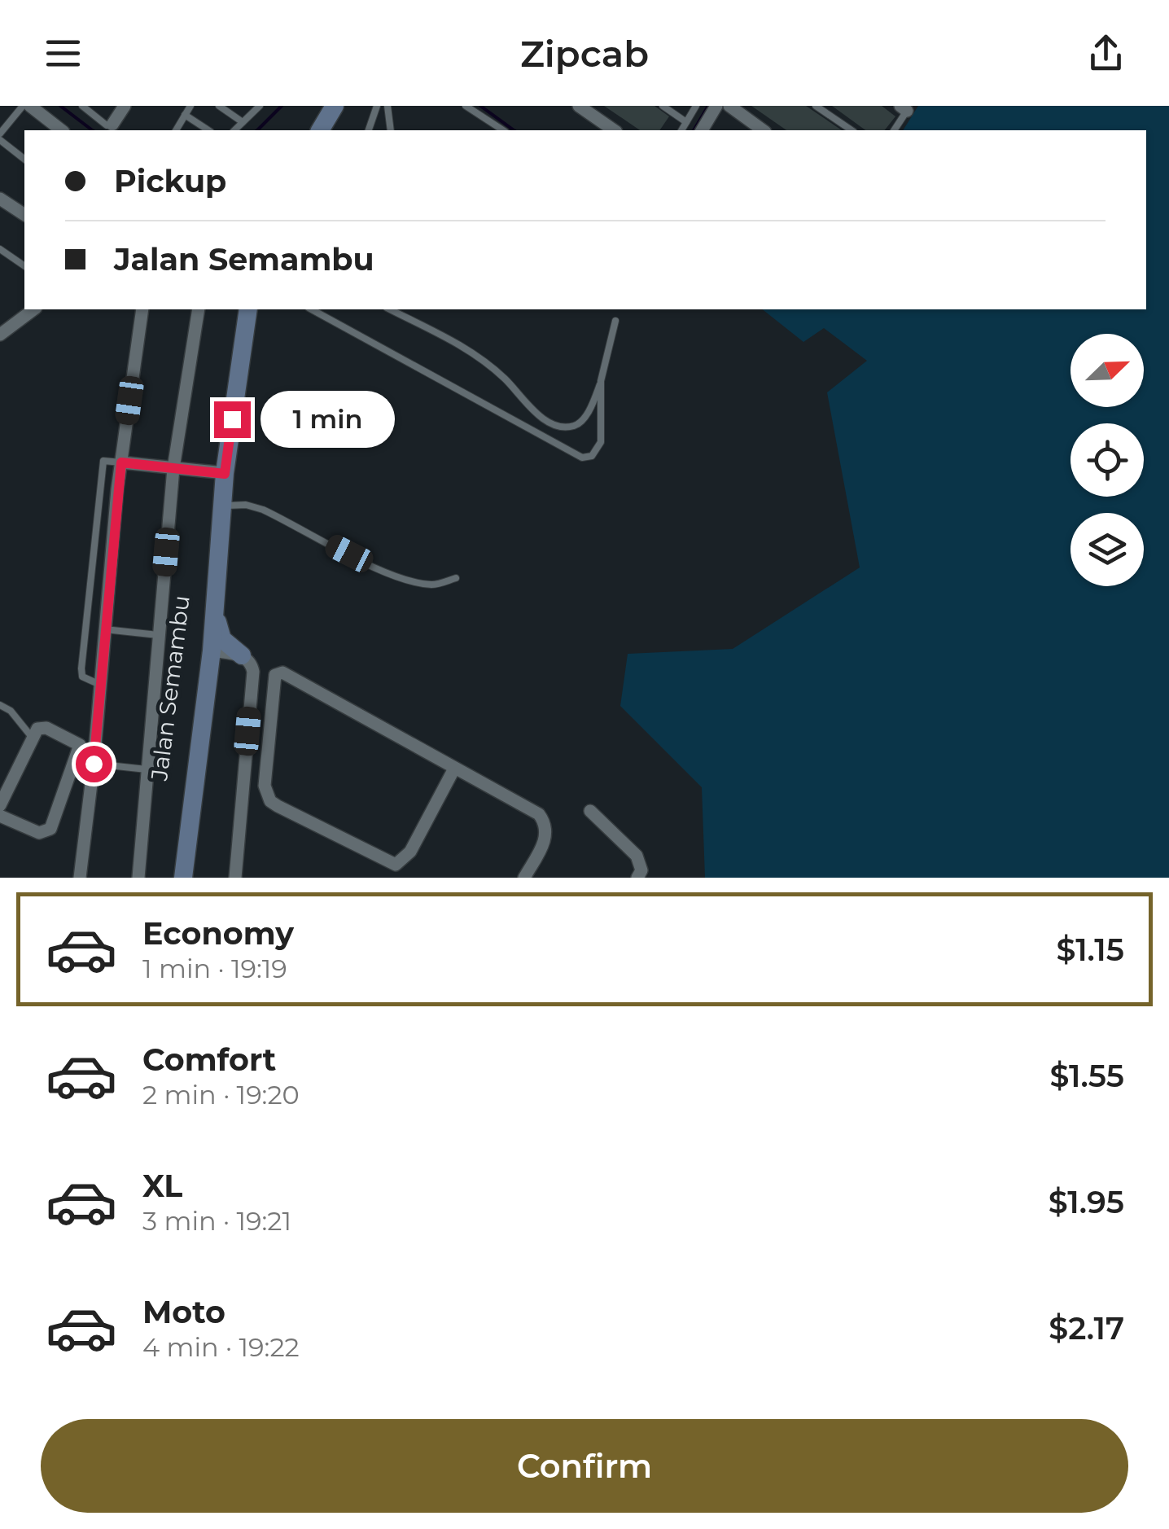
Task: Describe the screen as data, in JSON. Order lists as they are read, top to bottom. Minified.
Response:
{"streets":{"main road":["Jalan Semambu"]},"north":"top right","page":{"header":"Zipcab","banner":["Pickup","Jalan Semambu"],"bubble":"1 min","list":[{"name":"Economy","note":"1 min · 19:19","value":"$1.15"},{"name":"Comfort","note":"2 min · 19:20","value":"$1.55"},{"name":"XL","note":"3 min · 19:21","value":"$1.95"},{"name":"Moto","note":"4 min · 19:22","value":"$2.17"}],"buttons":"Confirm"}}
